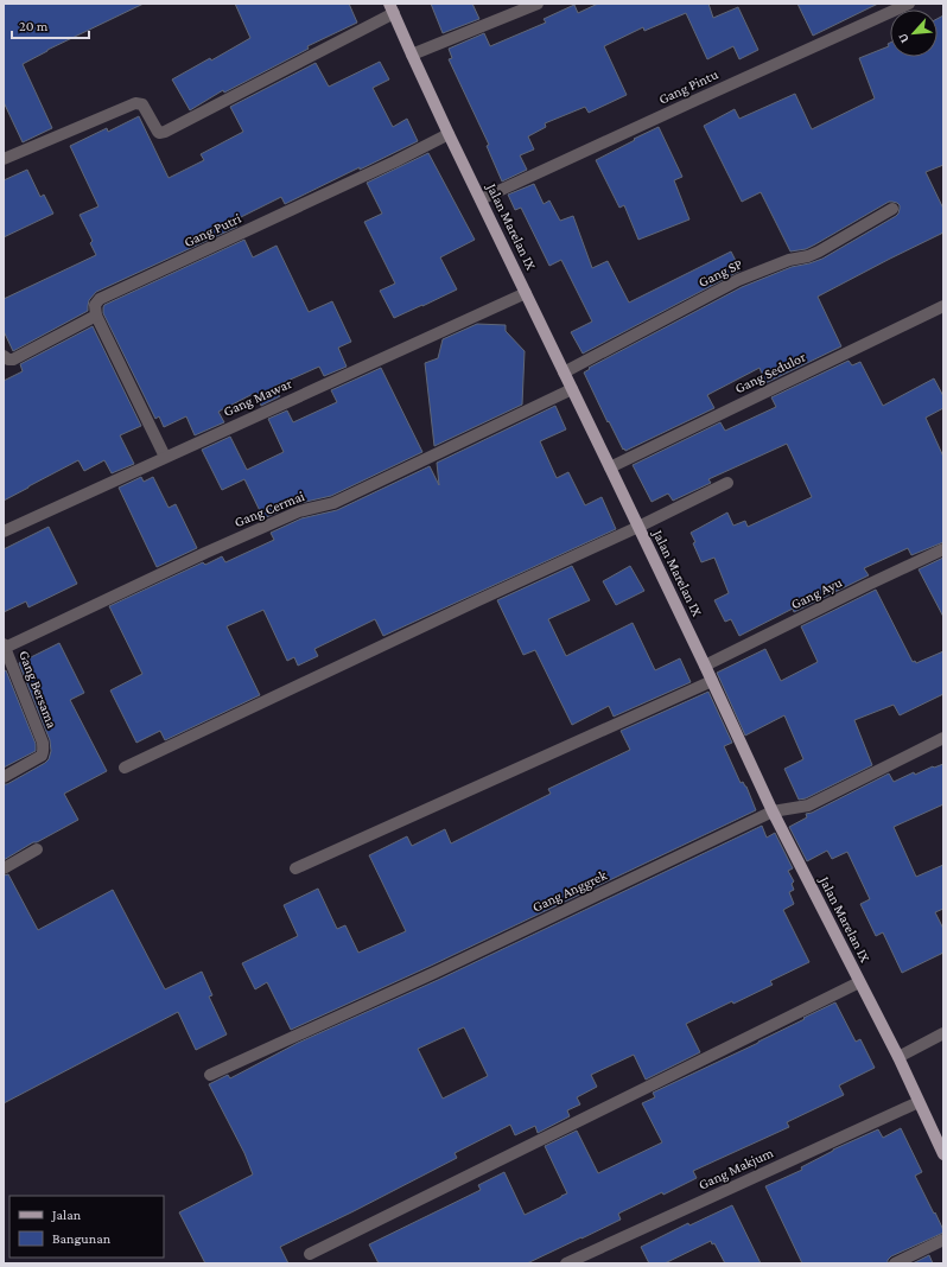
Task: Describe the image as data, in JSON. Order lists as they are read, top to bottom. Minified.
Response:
{"streets":{"main road":["Jalan Marelan IX"],"street":["Gang Pintu","Gang Putri","Gang SP","Gang Sedulor","Gang Mawar","Gang Cermai","Gang Ayu","Gang Bersama","Gang Anggrek","Gang Makjum"]},"crossings":[["Gang Pintu","Jalan Marelan IX"],["Jalan Marelan IX","Gang Putri"],["Jalan Marelan IX","Gang SP"],["Jalan Marelan IX","Gang Sedulor"],["Jalan Marelan IX","Gang Mawar"],["Jalan Marelan IX","Gang Cermai"],["Jalan Marelan IX","Gang Ayu"],["Jalan Marelan IX","Gang Anggrek"],["Jalan Marelan IX","Gang Makjum"],["Gang Cermai","Gang Bersama"]],"legend":["Jalan","Bangunan"],"scale_bar":"20 m","north":"bottom left"}
